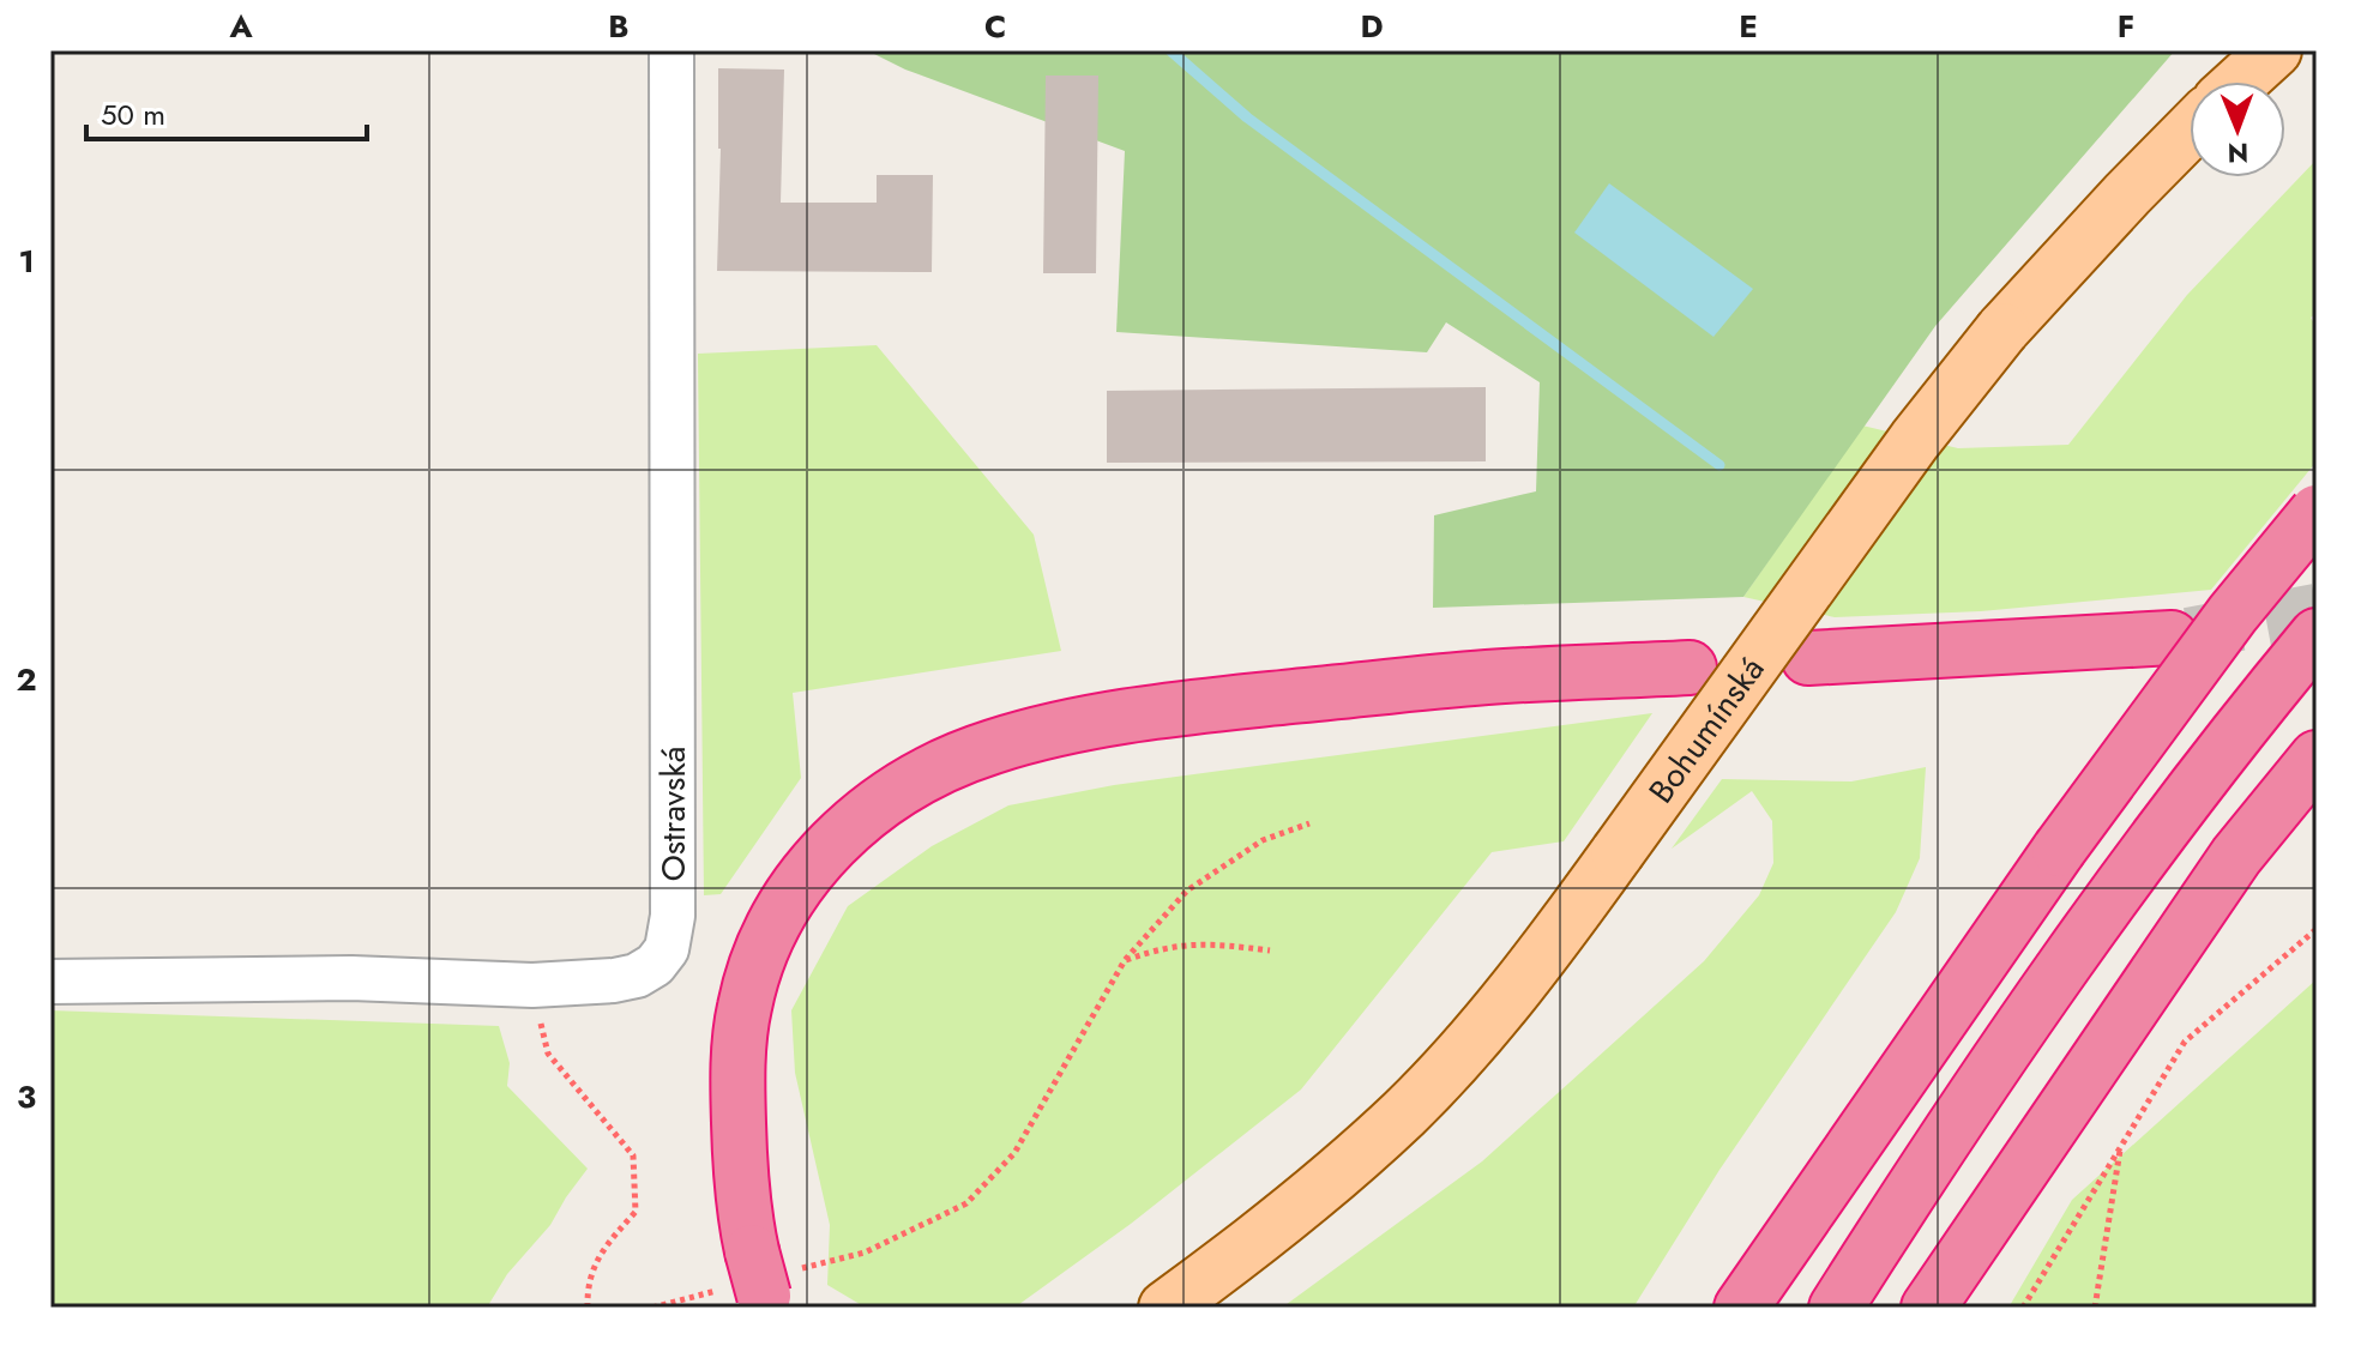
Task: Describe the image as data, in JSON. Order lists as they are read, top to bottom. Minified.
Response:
{"streets":{"main road":["Bohumínská"],"street":["Ostravská"]},"scale_bar":"50 m","north":"bottom","grid":{"columns":["A","B","C","D","E","F"],"rows":["1","2","3"]}}
